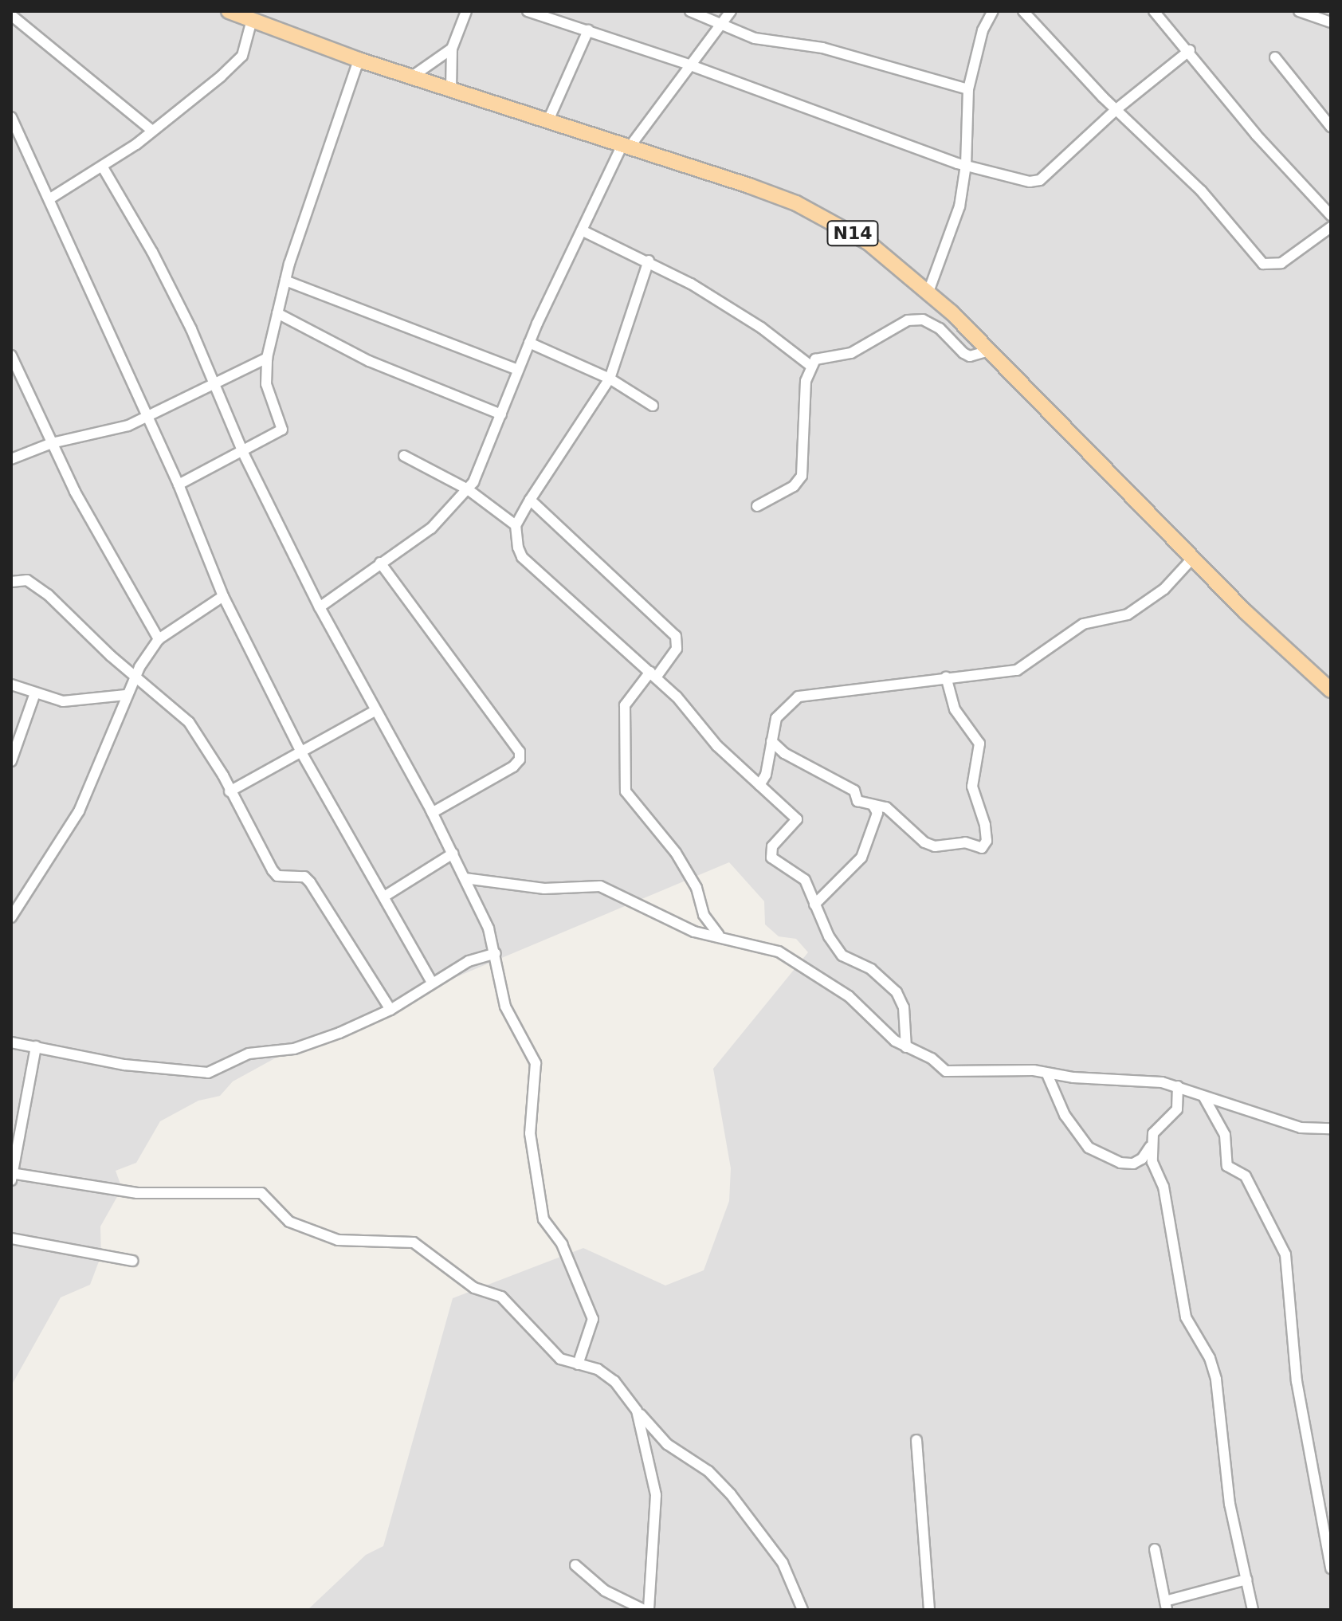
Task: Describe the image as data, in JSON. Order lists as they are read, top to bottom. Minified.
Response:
{"streets":{"main road":["N14"]}}
